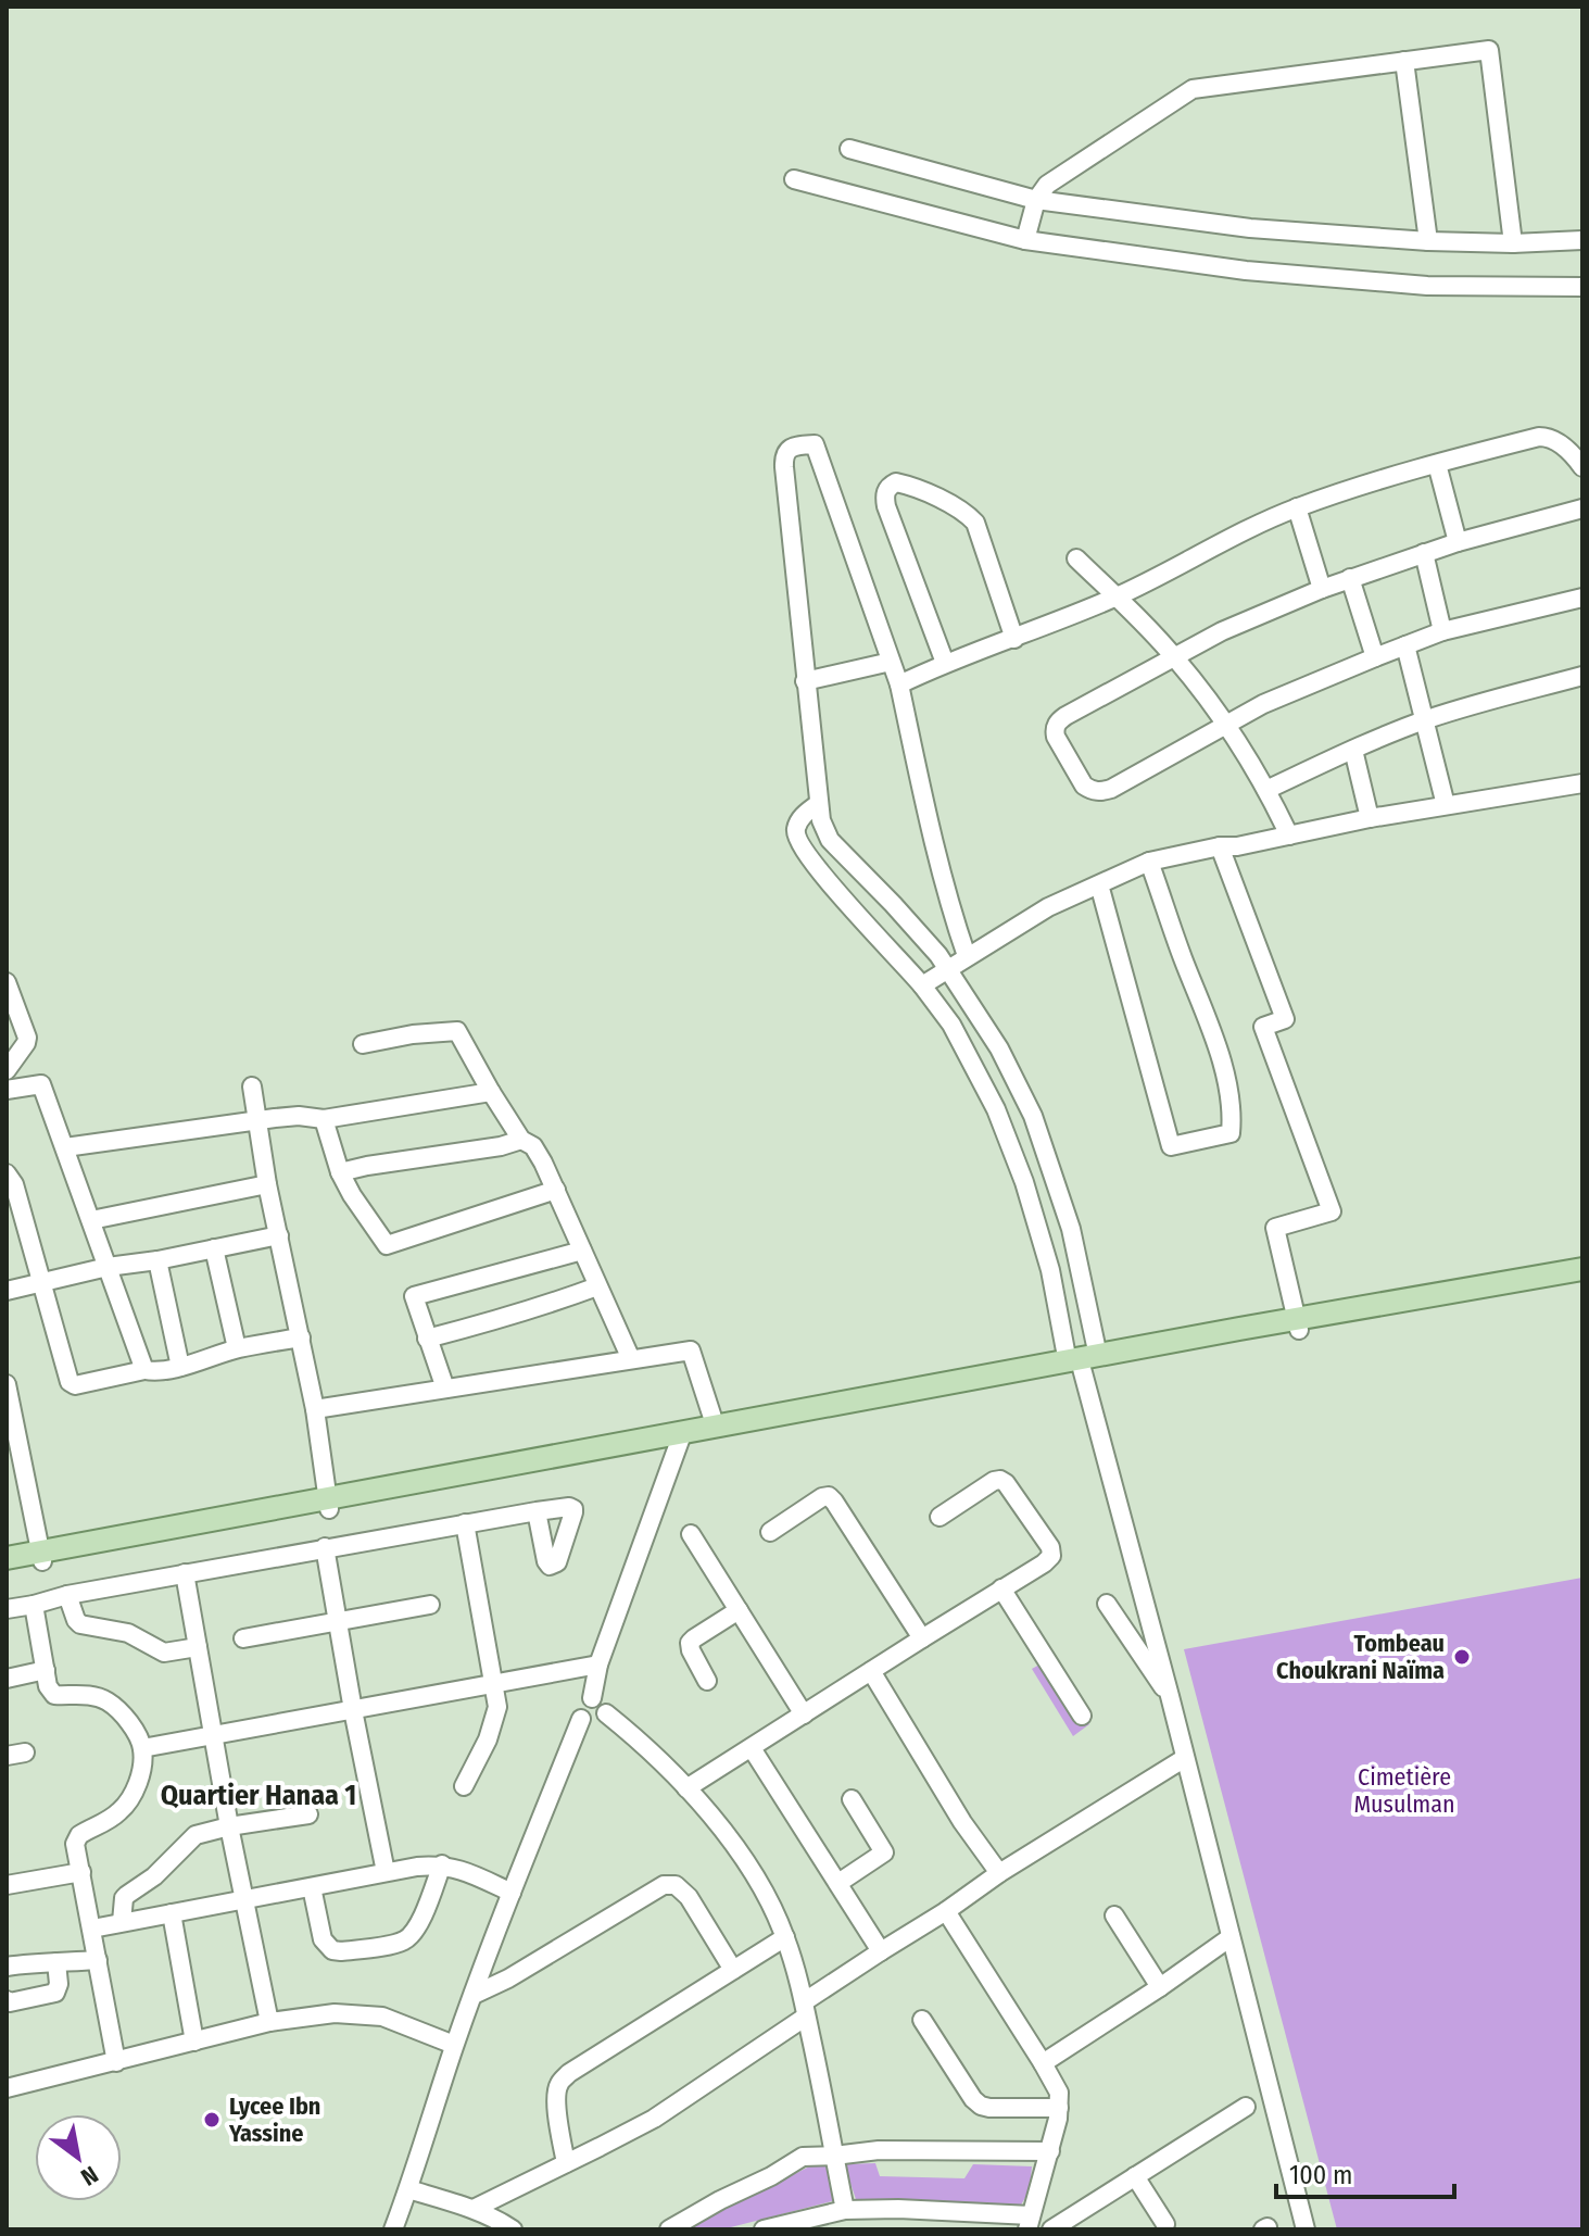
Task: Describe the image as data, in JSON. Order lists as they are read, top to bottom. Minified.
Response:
{"districts":["Quartier Hanaa 1"],"parks":["Cimetière Musulman"],"places":["Tombeau Choukrani Naïma","Lycee Ibn Yassine"],"scale_bar":"100 m","north":"bottom right"}
